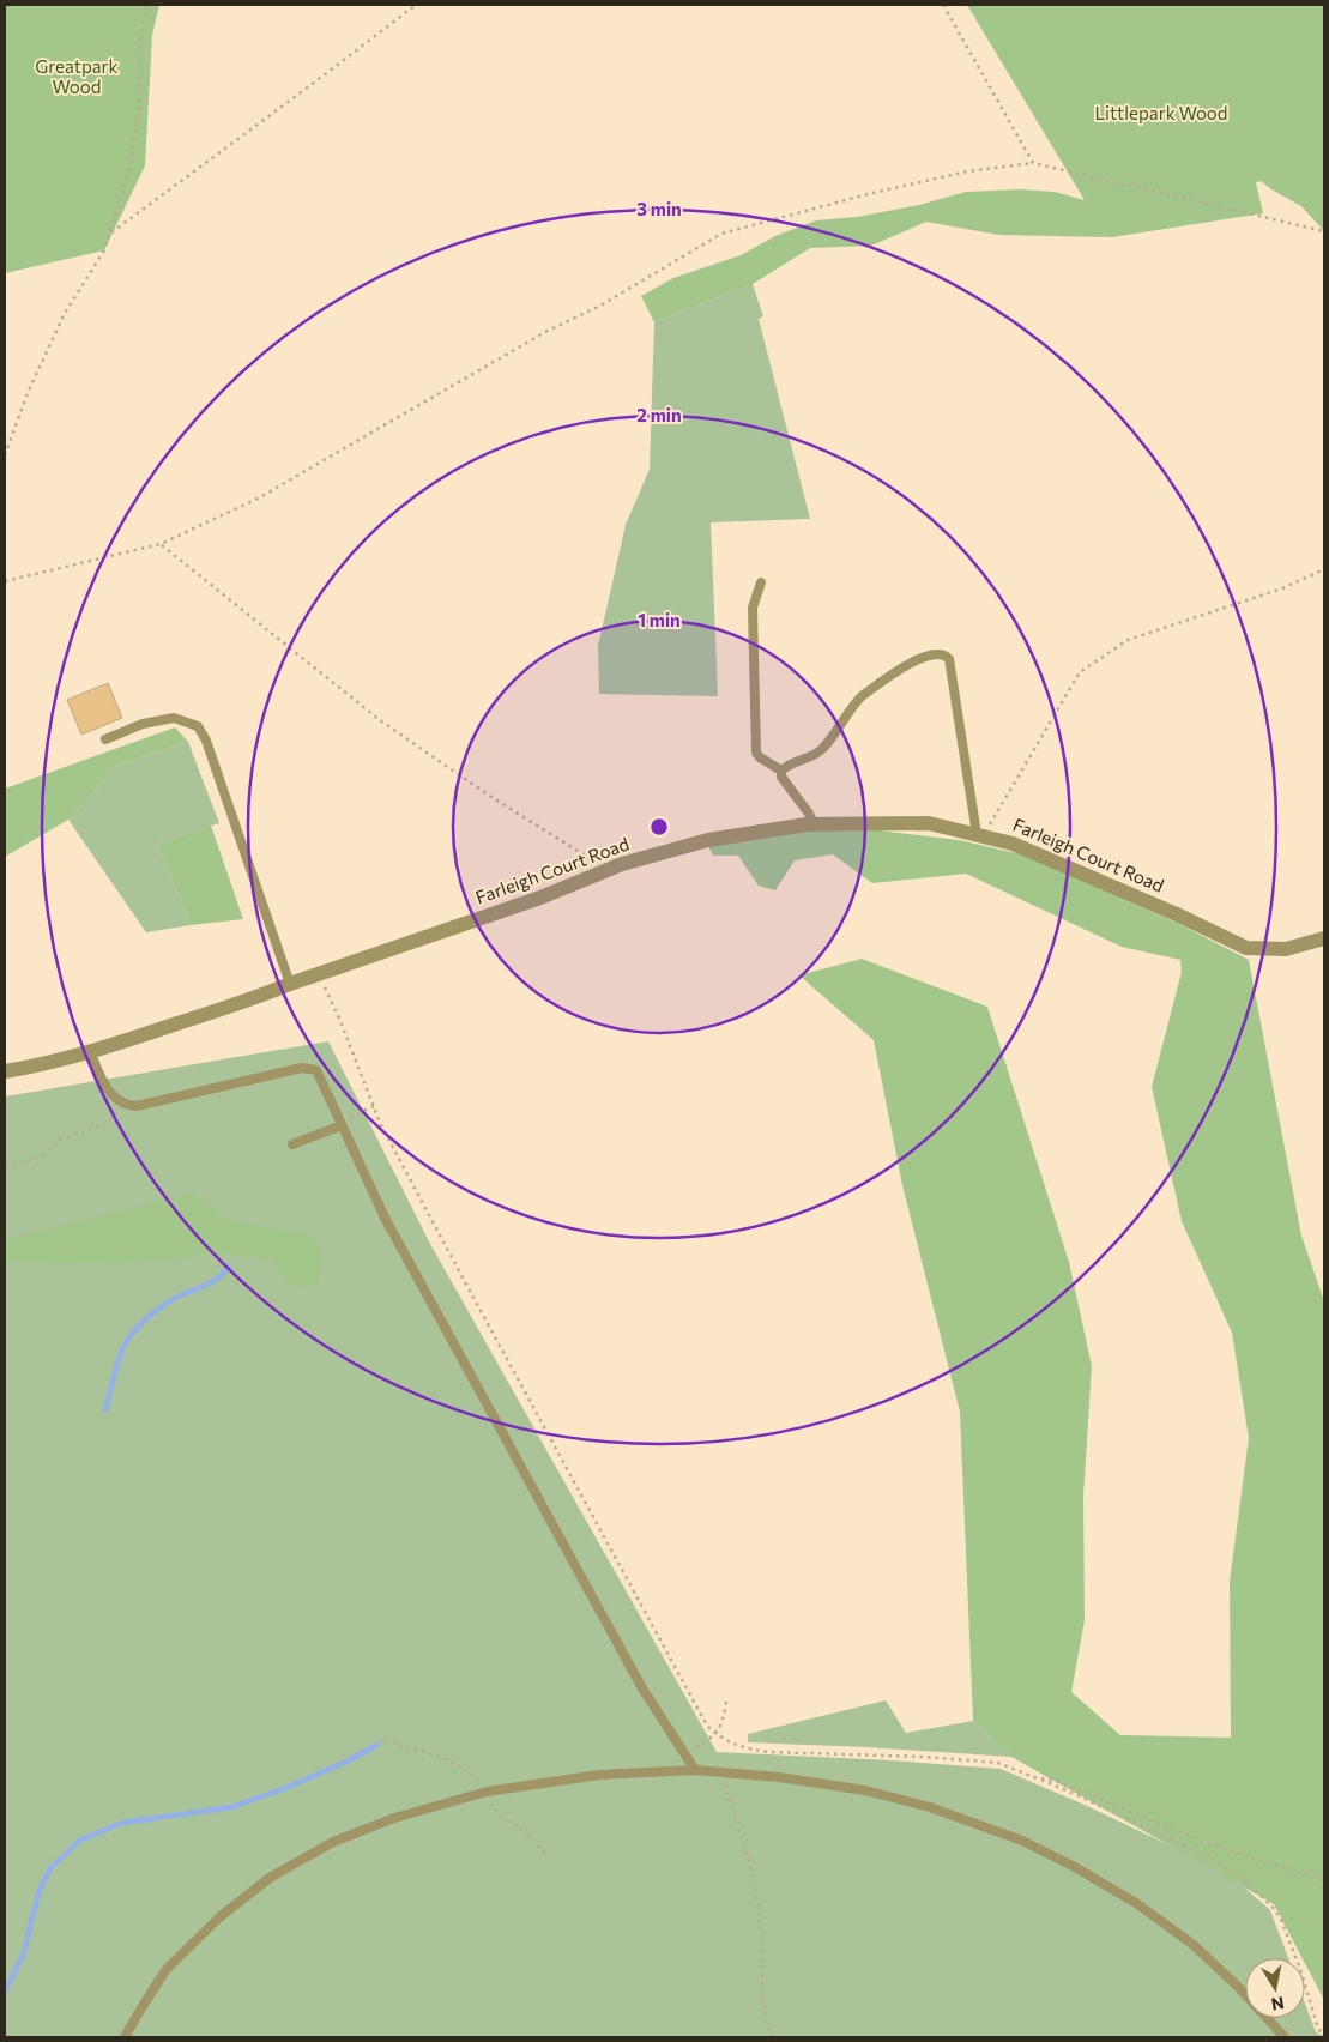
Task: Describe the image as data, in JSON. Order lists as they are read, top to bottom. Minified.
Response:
{"streets":{"street":["Farleigh Court Road"]},"parks":["Greatpark Wood","Littlepark Wood"],"north":"bottom","rings":["3 min","2 min","1 min"]}
